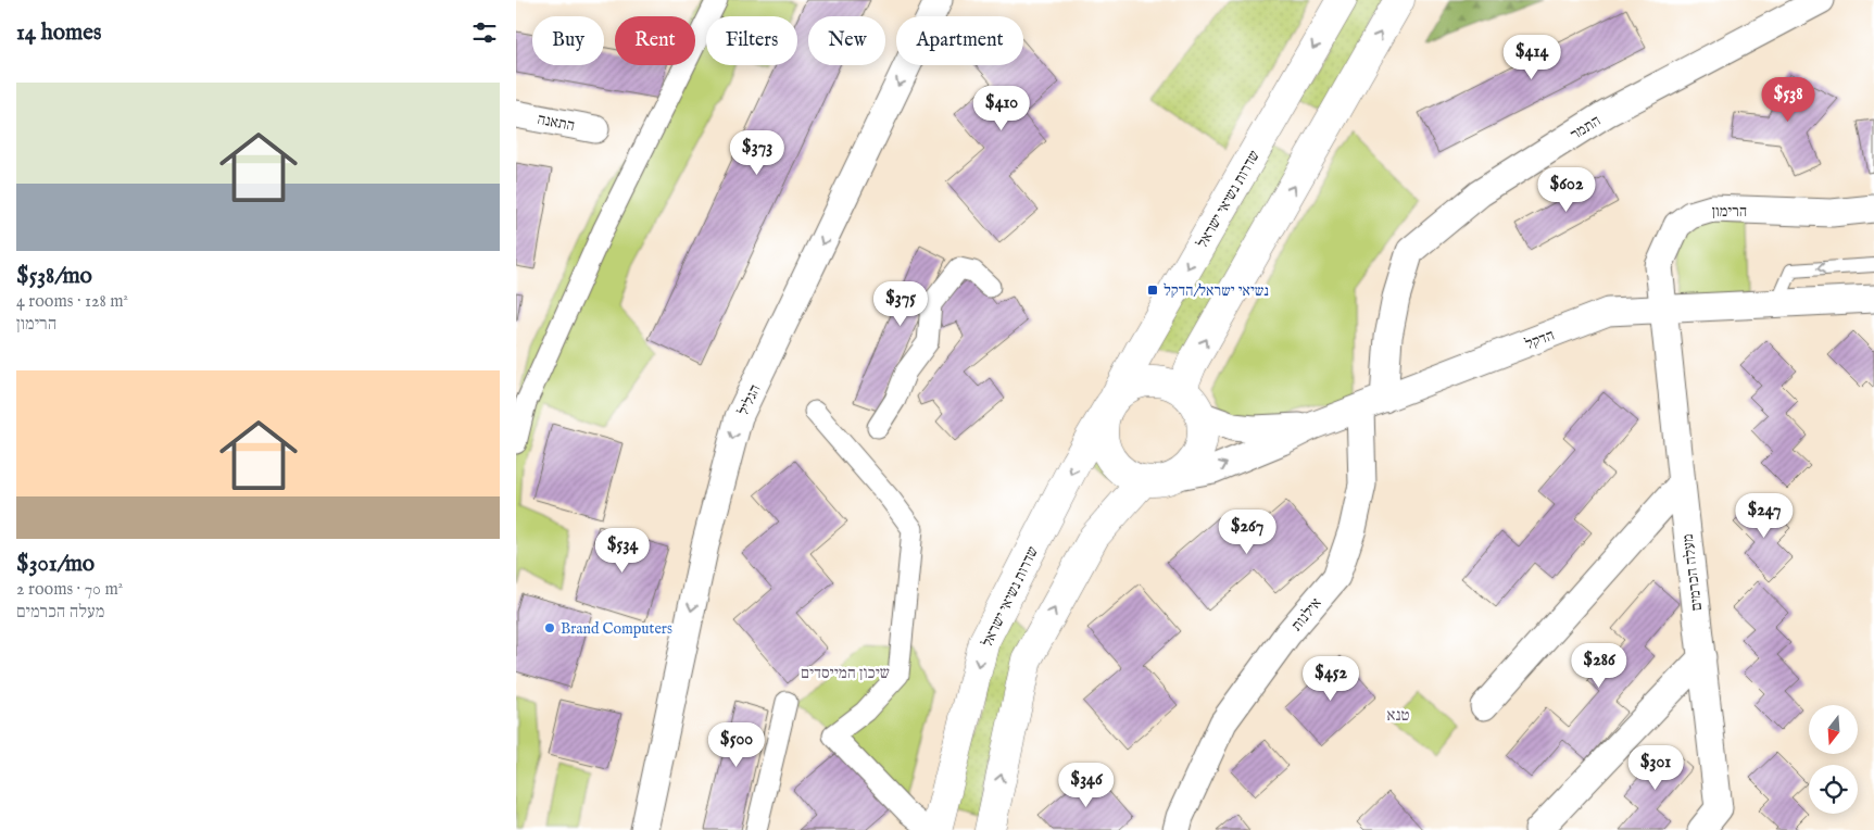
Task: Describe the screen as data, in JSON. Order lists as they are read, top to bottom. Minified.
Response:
{"streets":{"main road":["שדרות נשיאי ישראל"],"street":["התאנה","התמר","הרימון","הדקל","הגליל","מעלה הכרמים","אילנות"]},"crossings":[["התמר","הדקל"],["התמר","אילנות"],["שדרות נשיאי ישראל","הדקל"],["הרימון","הדקל"],["הרימון","מעלה הכרמים"],["הדקל","מעלה הכרמים"],["הדקל","אילנות"]],"districts":["שיכון המייסדים","טנא"],"places":{"transit":["נשיאי ישראל/הדקל"],"other":["Brand Computers"]},"north":"bottom","page":{"heading":"14 homes","chip":["Buy","Rent","Filters","New","Apartment"],"price":["$414","$538","$410","$373","$602","$375","$247","$267","$534","$286","$452","$500","$301","$346"],"list":[{"name":"$538/mo","note":"4 rooms · 128 m² · הרימון"},{"name":"$301/mo","note":"2 rooms · 70 m² · מעלה הכרמים"}]}}
